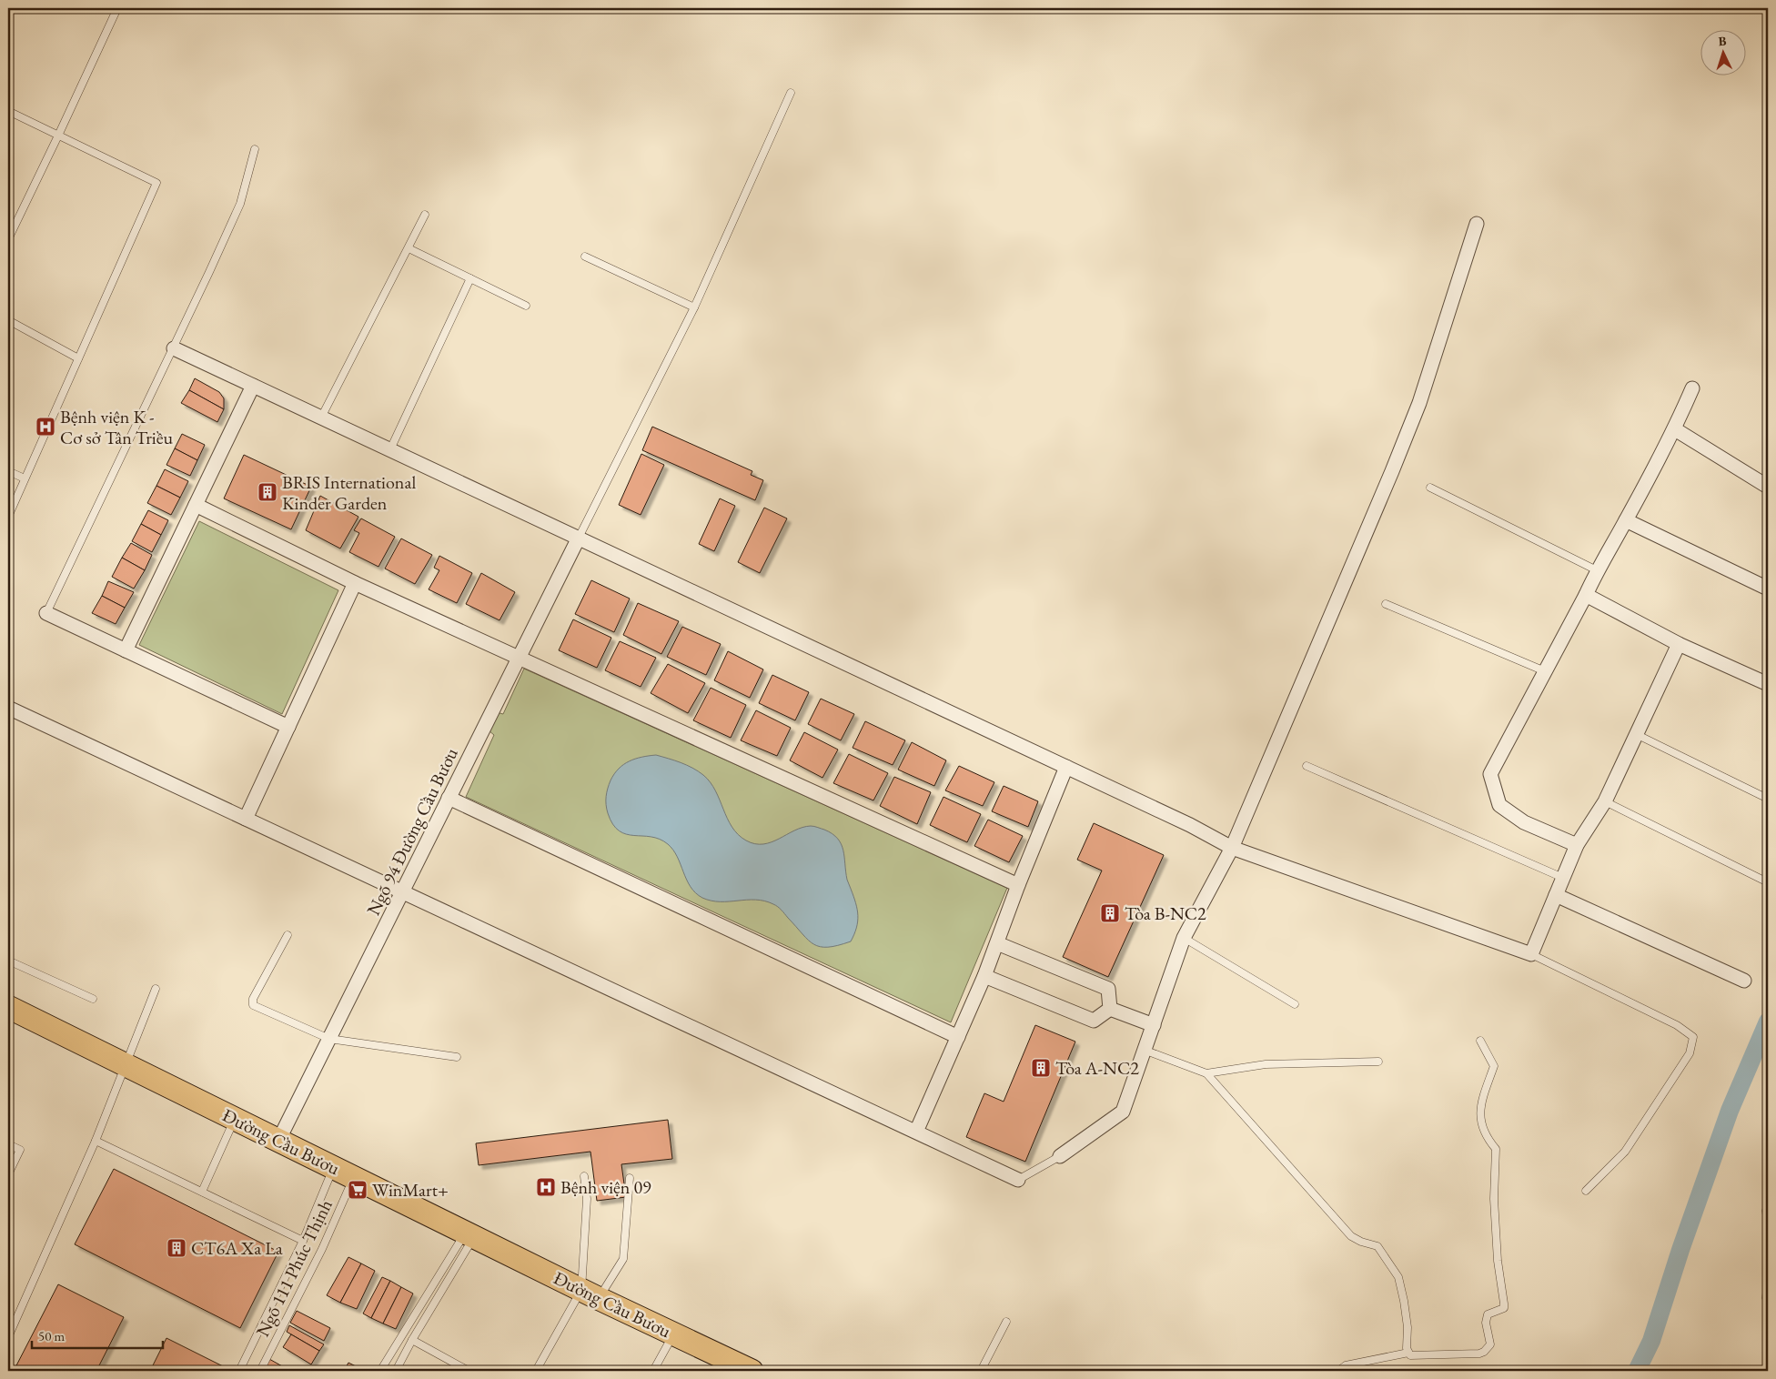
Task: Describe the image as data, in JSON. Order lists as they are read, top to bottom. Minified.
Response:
{"streets":{"main road":["Đường Cầu Bươu"],"street":["Ngõ 94 Đường Cầu Bươu"],"lane":["Ngõ 111 Phúc Thịnh"]},"crossings":[["Ngõ 94 Đường Cầu Bươu","Đường Cầu Bươu"],["Đường Cầu Bươu","Ngõ 111 Phúc Thịnh"]],"places":{"hospital":["Bệnh viện K - Cơ sở Tân Triều","Bệnh viện 09"],"building":["BRIS International Kinder Garden","Tòa B-NC2","Tòa A-NC2","CT6A Xa La"],"supermarket":["WinMart+"]},"scale_bar":"50 m","north":"top"}
